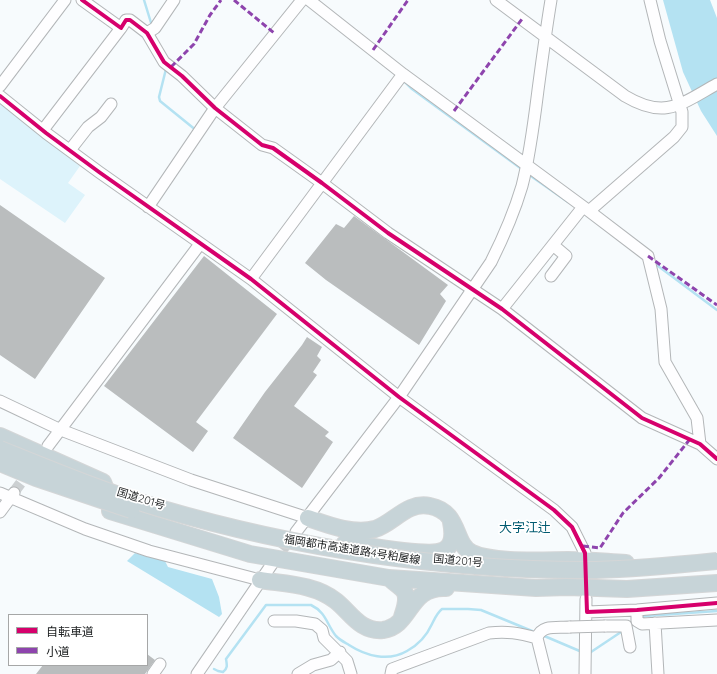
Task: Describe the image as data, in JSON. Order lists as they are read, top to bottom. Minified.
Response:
{"streets":{"highway":["国道201号","福岡都市高速道路4号粕屋線"]},"districts":["大字江辻"],"legend":["自転車道","小道"]}
